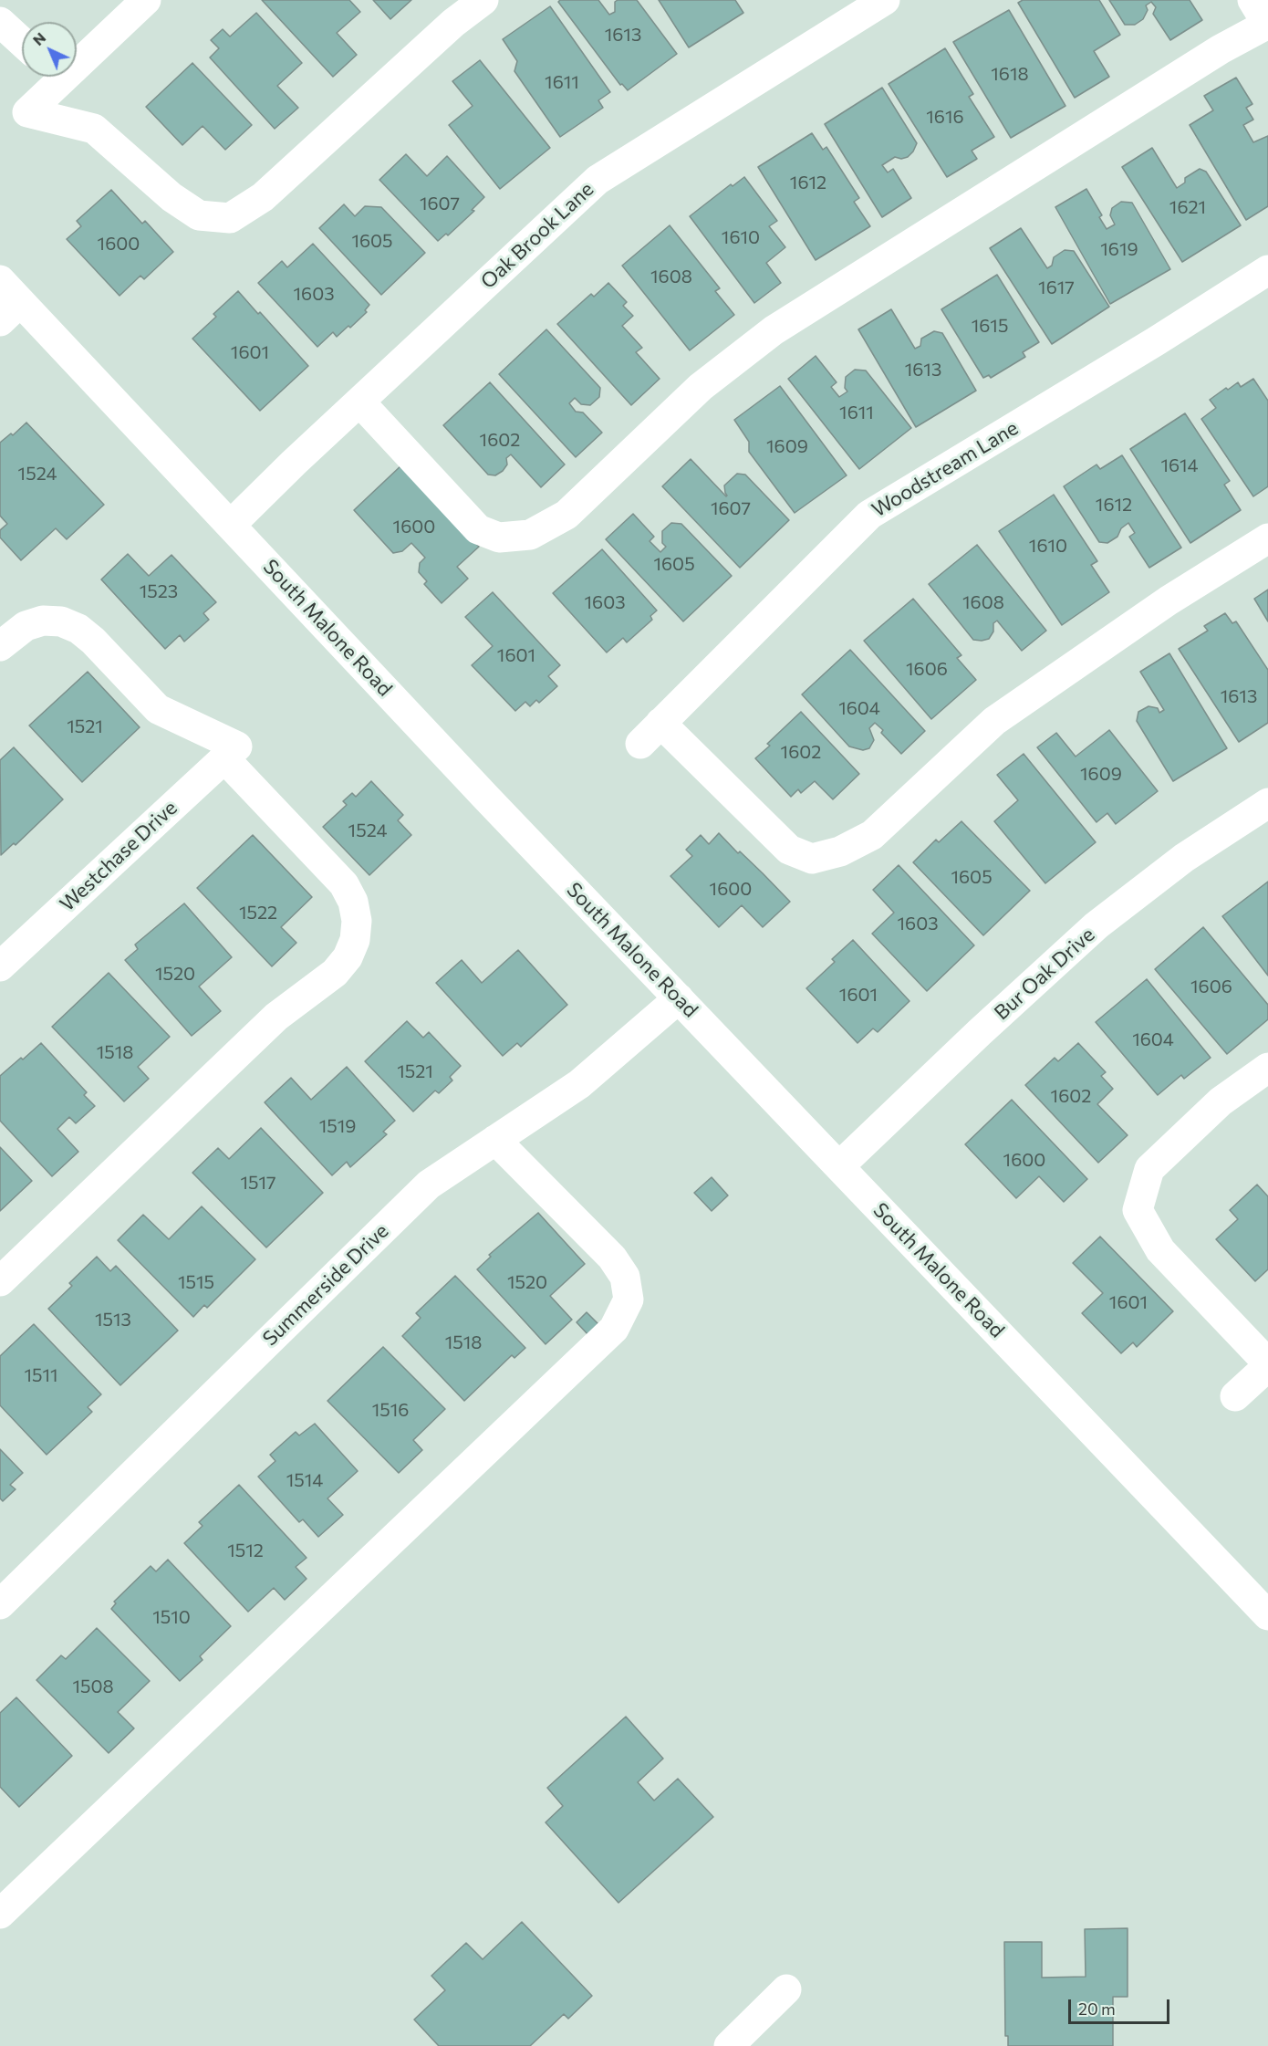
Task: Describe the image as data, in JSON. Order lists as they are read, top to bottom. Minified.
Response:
{"streets":{"street":["Oak Brook Lane","Woodstream Lane","South Malone Road","Westchase Drive","Bur Oak Drive","Summerside Drive"]},"crossings":[["Oak Brook Lane","South Malone Road"],["South Malone Road","Bur Oak Drive"],["South Malone Road","Summerside Drive"]],"house_numbers":["1613","1618","1611","1616","1612","1607","1621","1610","1605","1600","1619","1608","1617","1603","1615","1601","1613","1611","1602","1609","1614","1524","1612","1607","1600","1610","1605","1523","1603","1608","1601","1606","1613","1604","1521","1602","1609","1524","1605","1600","1522","1603","1520","1606","1601","1604","1518","1521","1602","1519","1600","1517","1515","1520","1601","1513","1518","1511","1516","1514","1512","1510","1508"],"scale_bar":"20 m","north":"top left"}
